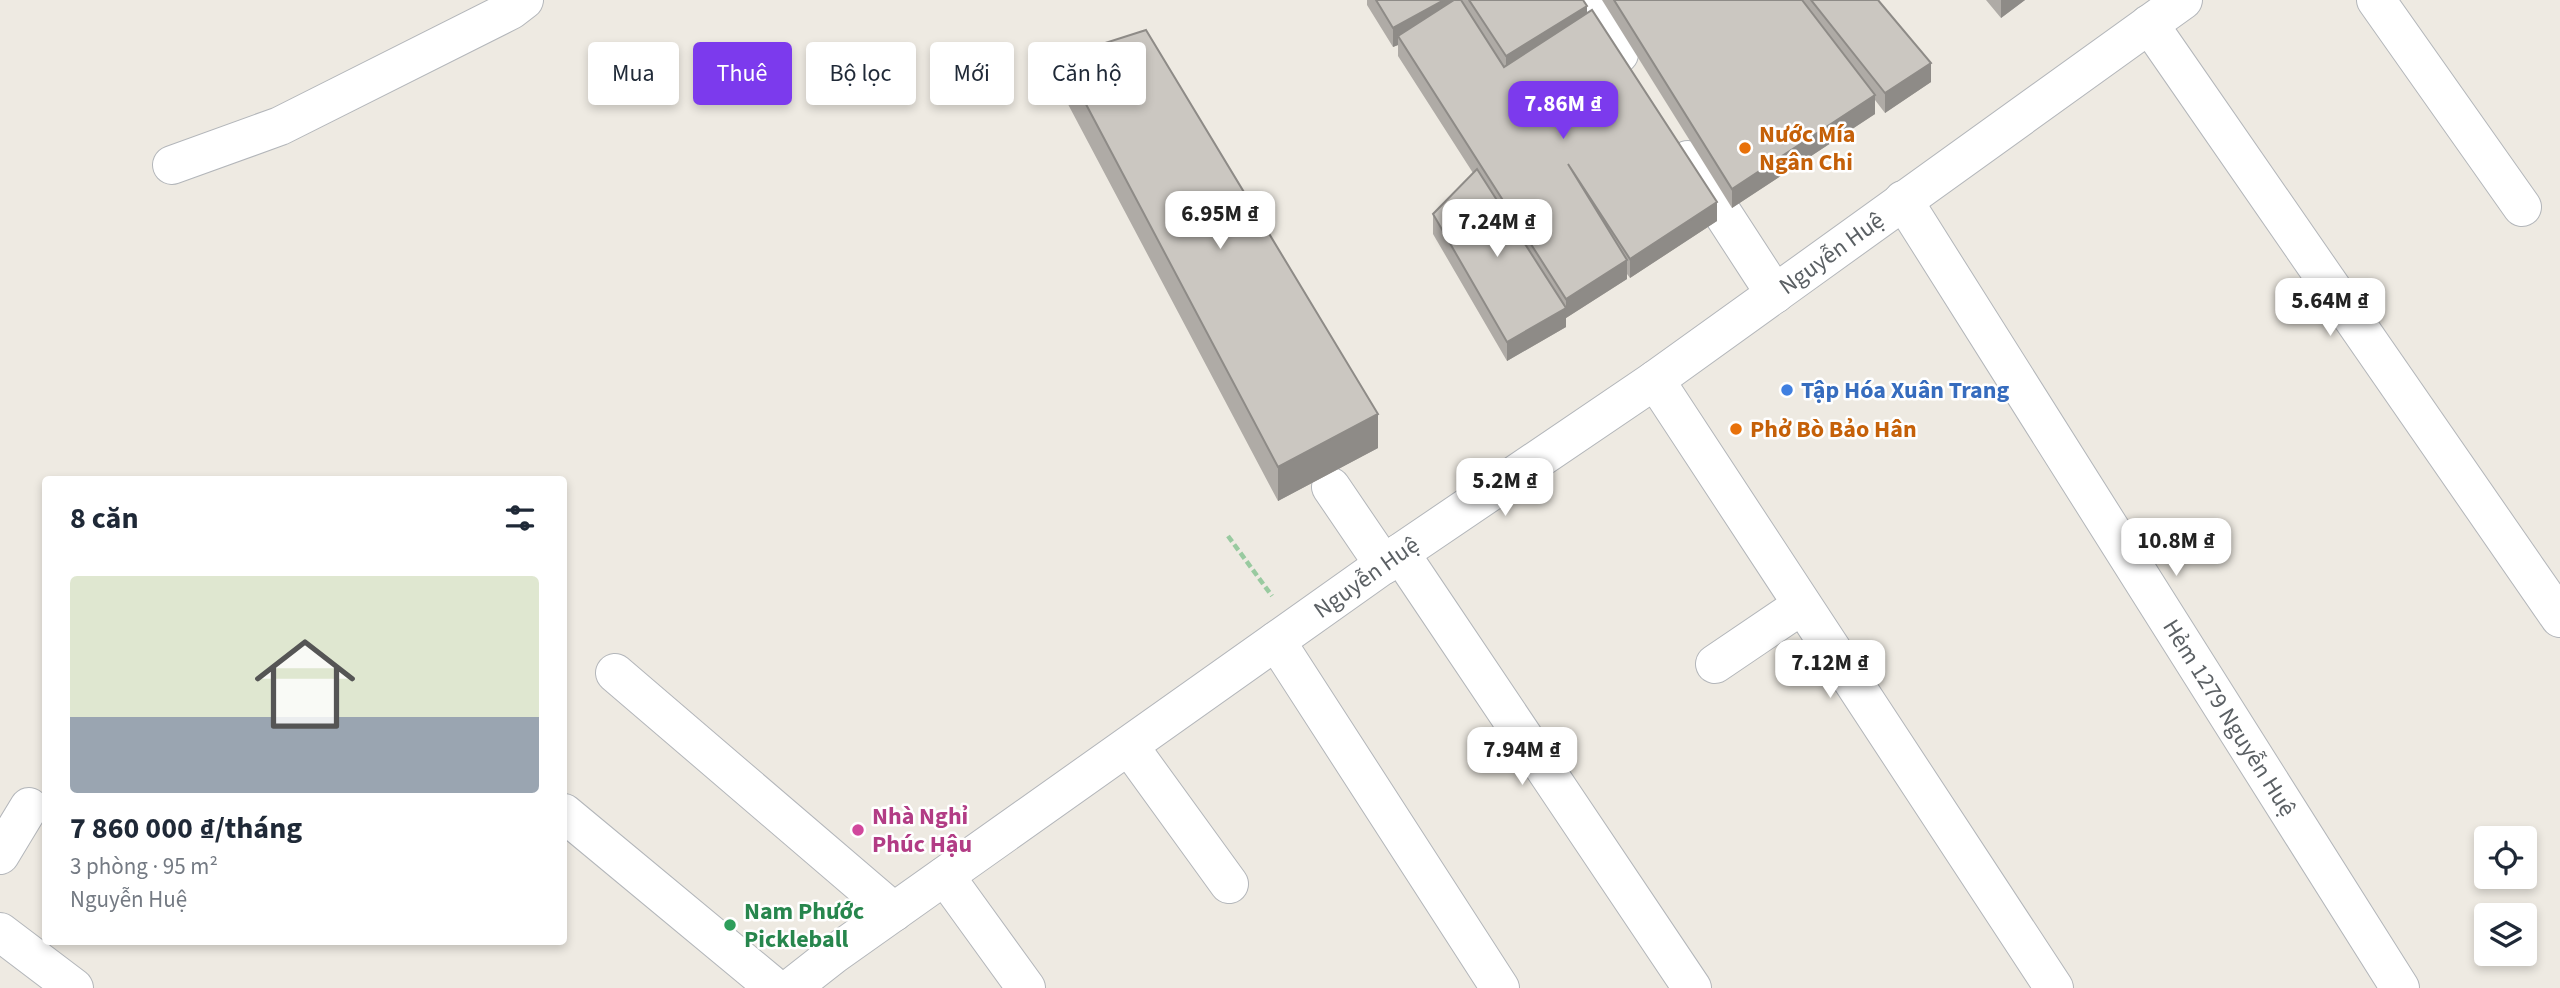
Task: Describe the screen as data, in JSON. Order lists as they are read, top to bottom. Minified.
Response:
{"streets":{"street":["Nguyễn Huệ","Hẻm 1279 Nguyễn Huệ"]},"crossings":[["Nguyễn Huệ","Hẻm 1279 Nguyễn Huệ"]],"places":["Nước Mía Ngân Chi","Tập Hóa Xuân Trang","Phở Bò Bảo Hân","Nhà Nghỉ Phúc Hậu","Nam Phước Pickleball"],"page":{"chip":["Mua","Thuê","Bộ lọc","Mới","Căn hộ"],"price":["7.86M ₫","6.95M ₫","7.24M ₫","5.64M ₫","5.2M ₫","10.8M ₫","7.12M ₫","7.94M ₫"],"heading":"8 căn","list":[{"name":"7 860 000 ₫/tháng","note":"3 phòng · 95 m² · Nguyễn Huệ"}]}}
